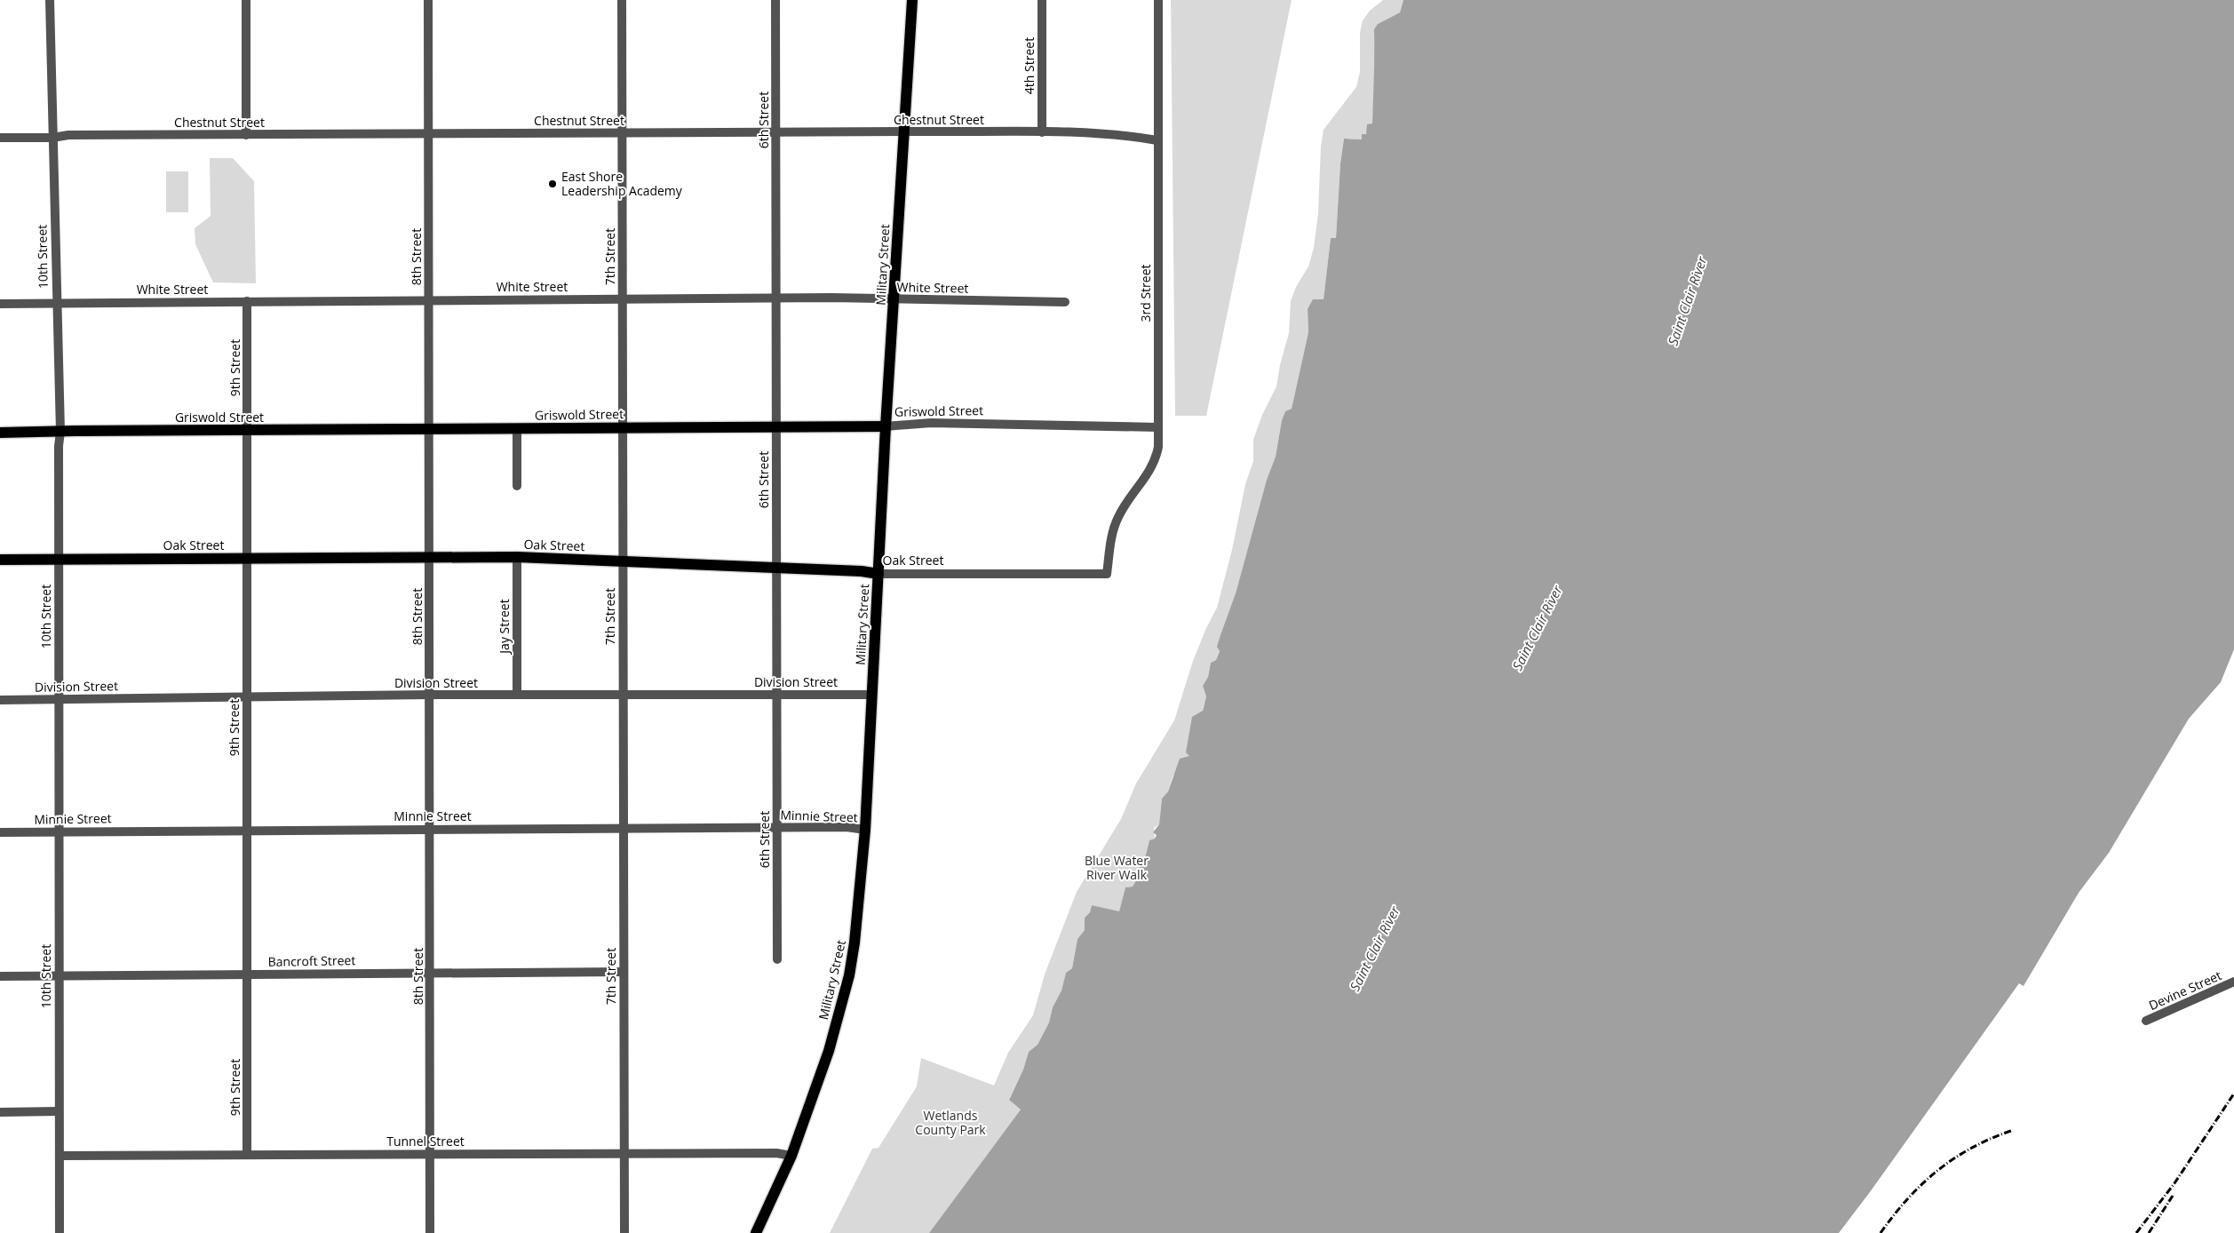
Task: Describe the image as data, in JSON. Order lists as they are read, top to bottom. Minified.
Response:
{"streets":{"main road":["Military Street","Griswold Street","Oak Street"],"street":["4th Street","6th Street","Chestnut Street","10th Street","8th Street","7th Street","White Street","3rd Street","9th Street","Jay Street","Division Street","Minnie Street","Bancroft Street","Devine Street","Tunnel Street"]},"crossings":[["4th Street","Chestnut Street"],["6th Street","Chestnut Street"],["6th Street","White Street"],["6th Street","Griswold Street"],["6th Street","Oak Street"],["6th Street","Division Street"],["6th Street","Minnie Street"],["Chestnut Street","10th Street"],["Chestnut Street","8th Street"],["Chestnut Street","7th Street"],["Chestnut Street","Military Street"],["Chestnut Street","3rd Street"],["10th Street","White Street"],["10th Street","Griswold Street"],["10th Street","Oak Street"],["10th Street","Division Street"],["10th Street","Minnie Street"],["10th Street","Bancroft Street"],["10th Street","Tunnel Street"],["8th Street","White Street"],["8th Street","Griswold Street"],["8th Street","Oak Street"],["8th Street","Division Street"],["8th Street","Minnie Street"],["8th Street","Bancroft Street"],["8th Street","Tunnel Street"],["7th Street","White Street"],["7th Street","Griswold Street"],["7th Street","Oak Street"],["7th Street","Division Street"],["7th Street","Minnie Street"],["7th Street","Bancroft Street"],["7th Street","Tunnel Street"],["Military Street","White Street"],["Military Street","Griswold Street"],["Military Street","Oak Street"],["Military Street","Division Street"],["Military Street","Minnie Street"],["Military Street","Tunnel Street"],["White Street","9th Street"],["3rd Street","Griswold Street"],["3rd Street","Oak Street"],["9th Street","Griswold Street"],["9th Street","Oak Street"],["9th Street","Division Street"],["9th Street","Minnie Street"],["9th Street","Bancroft Street"],["9th Street","Tunnel Street"],["Oak Street","Jay Street"],["Jay Street","Division Street"]],"water":["Saint Clair River"],"parks":["Blue Water River Walk","Wetlands County Park"],"places":["East Shore Leadership Academy"]}
